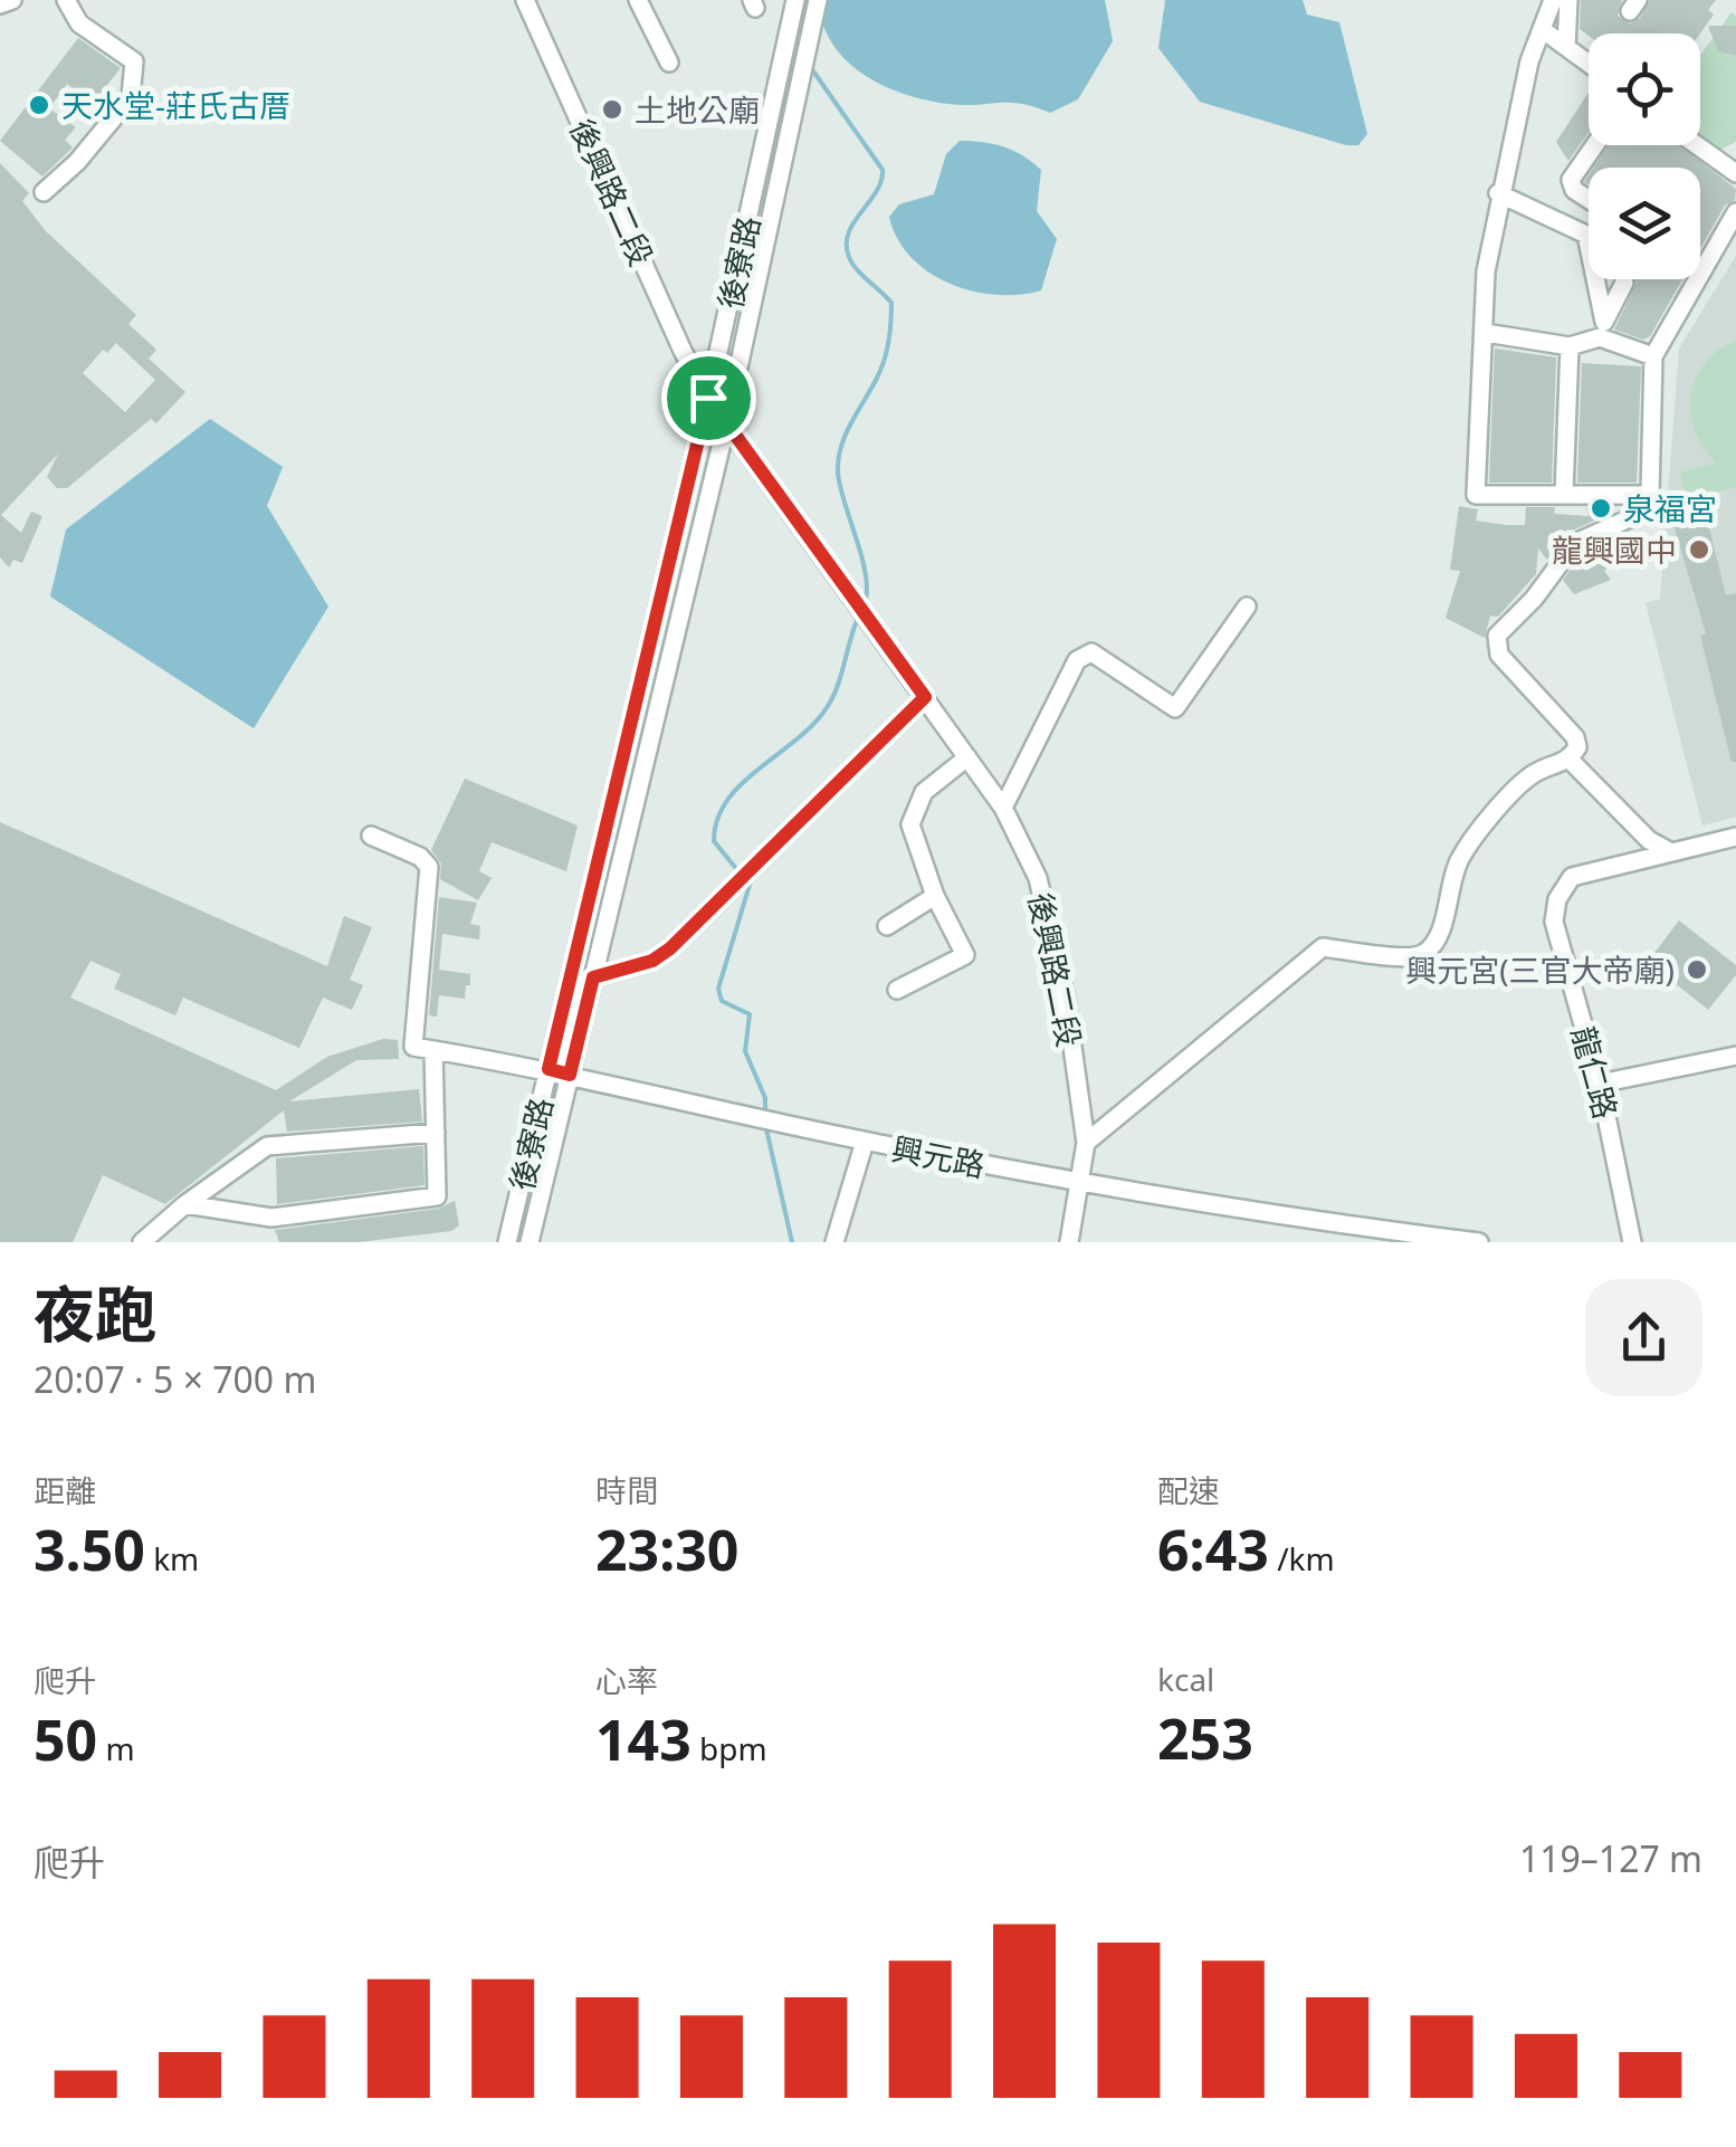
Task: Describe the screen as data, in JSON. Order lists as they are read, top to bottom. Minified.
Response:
{"streets":{"street":["後興路二段","後寮路","龍仁路","興元路"]},"crossings":[["後興路二段","後寮路"],["後興路二段","興元路"],["後寮路","興元路"]],"places":["天水堂-莊氏古厝","土地公廟","泉福宮","龍興國中","興元宮(三官大帝廟)"],"page":{"heading":["夜跑","20:07 · 5 × 700 m"],"stats":[["距離","3.50 km"],["時間","23:30"],["配速","6:43 /km"],["爬升","50 m"],["心率","143 bpm"],["kcal","253"]],"chart":["爬升","119–127 m"]}}
